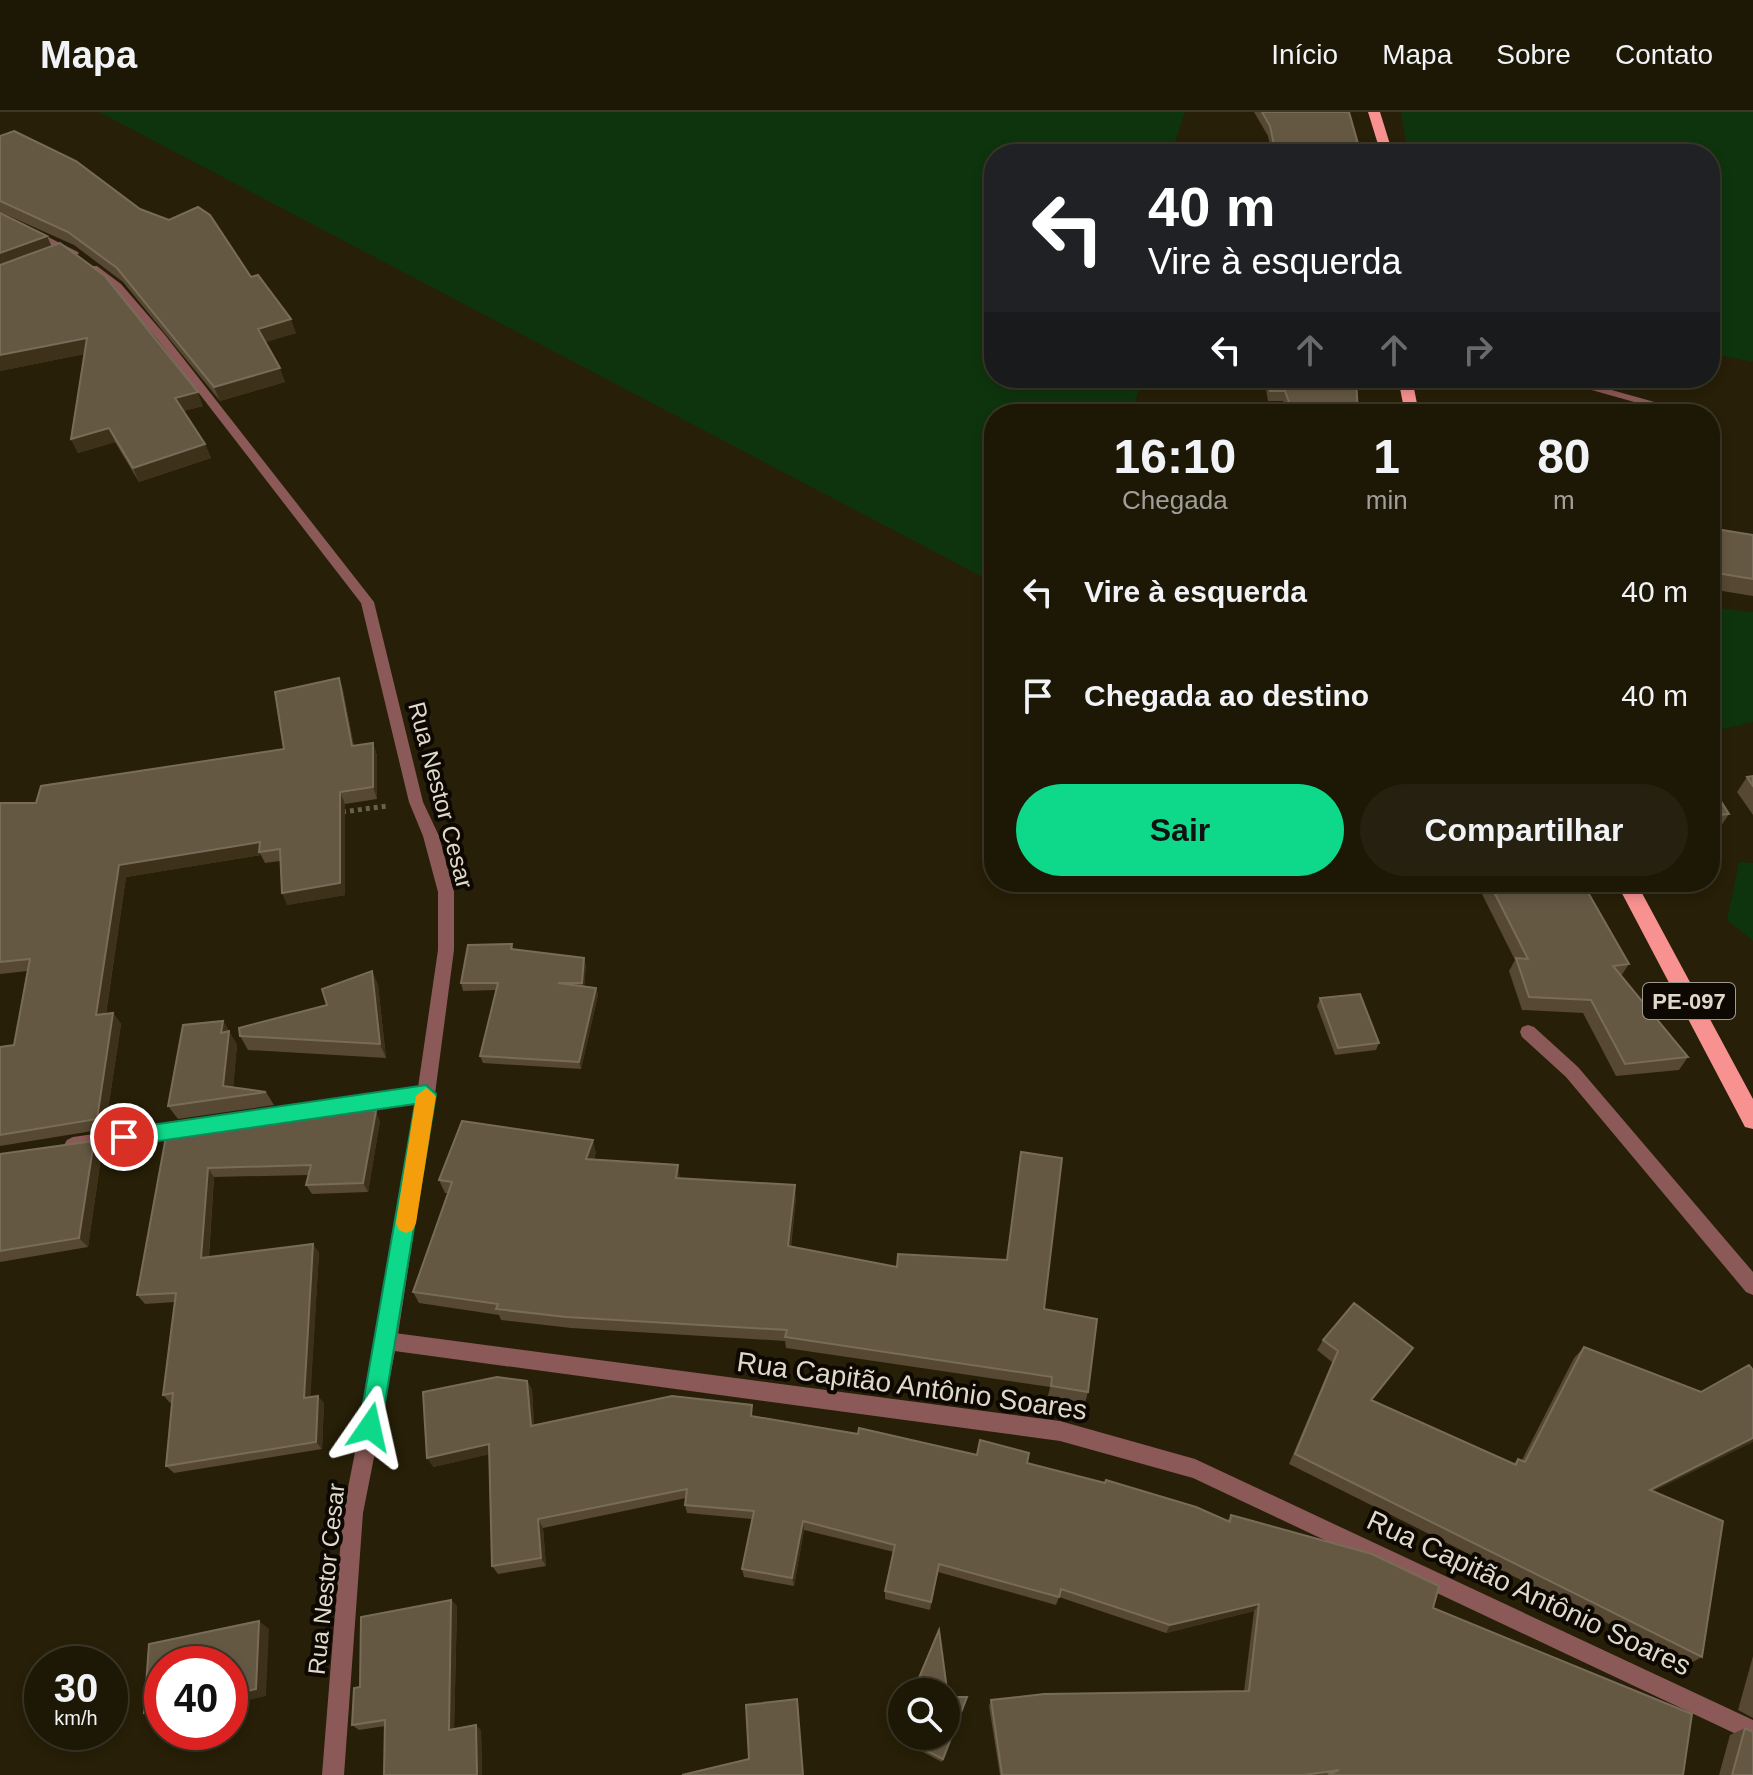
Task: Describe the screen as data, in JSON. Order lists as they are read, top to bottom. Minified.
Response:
{"streets":{"main road":["PE-097"],"street":["Rua Nestor Cesar","Rua Capitão Antônio Soares"]},"crossings":[["Rua Nestor Cesar","Rua Capitão Antônio Soares"]],"page":{"header":"Mapa","nav":["Início","Mapa","Sobre","Contato"],"turn":["40 m","Vire à esquerda"],"eta":["16:10","Chegada","1","min","80","m"],"list":[{"name":"Vire à esquerda","value":"40 m"},{"name":"Chegada ao destino","value":"40 m"}],"buttons":["Sair","Compartilhar"],"speed":"30 km/h","limit":"40"}}
